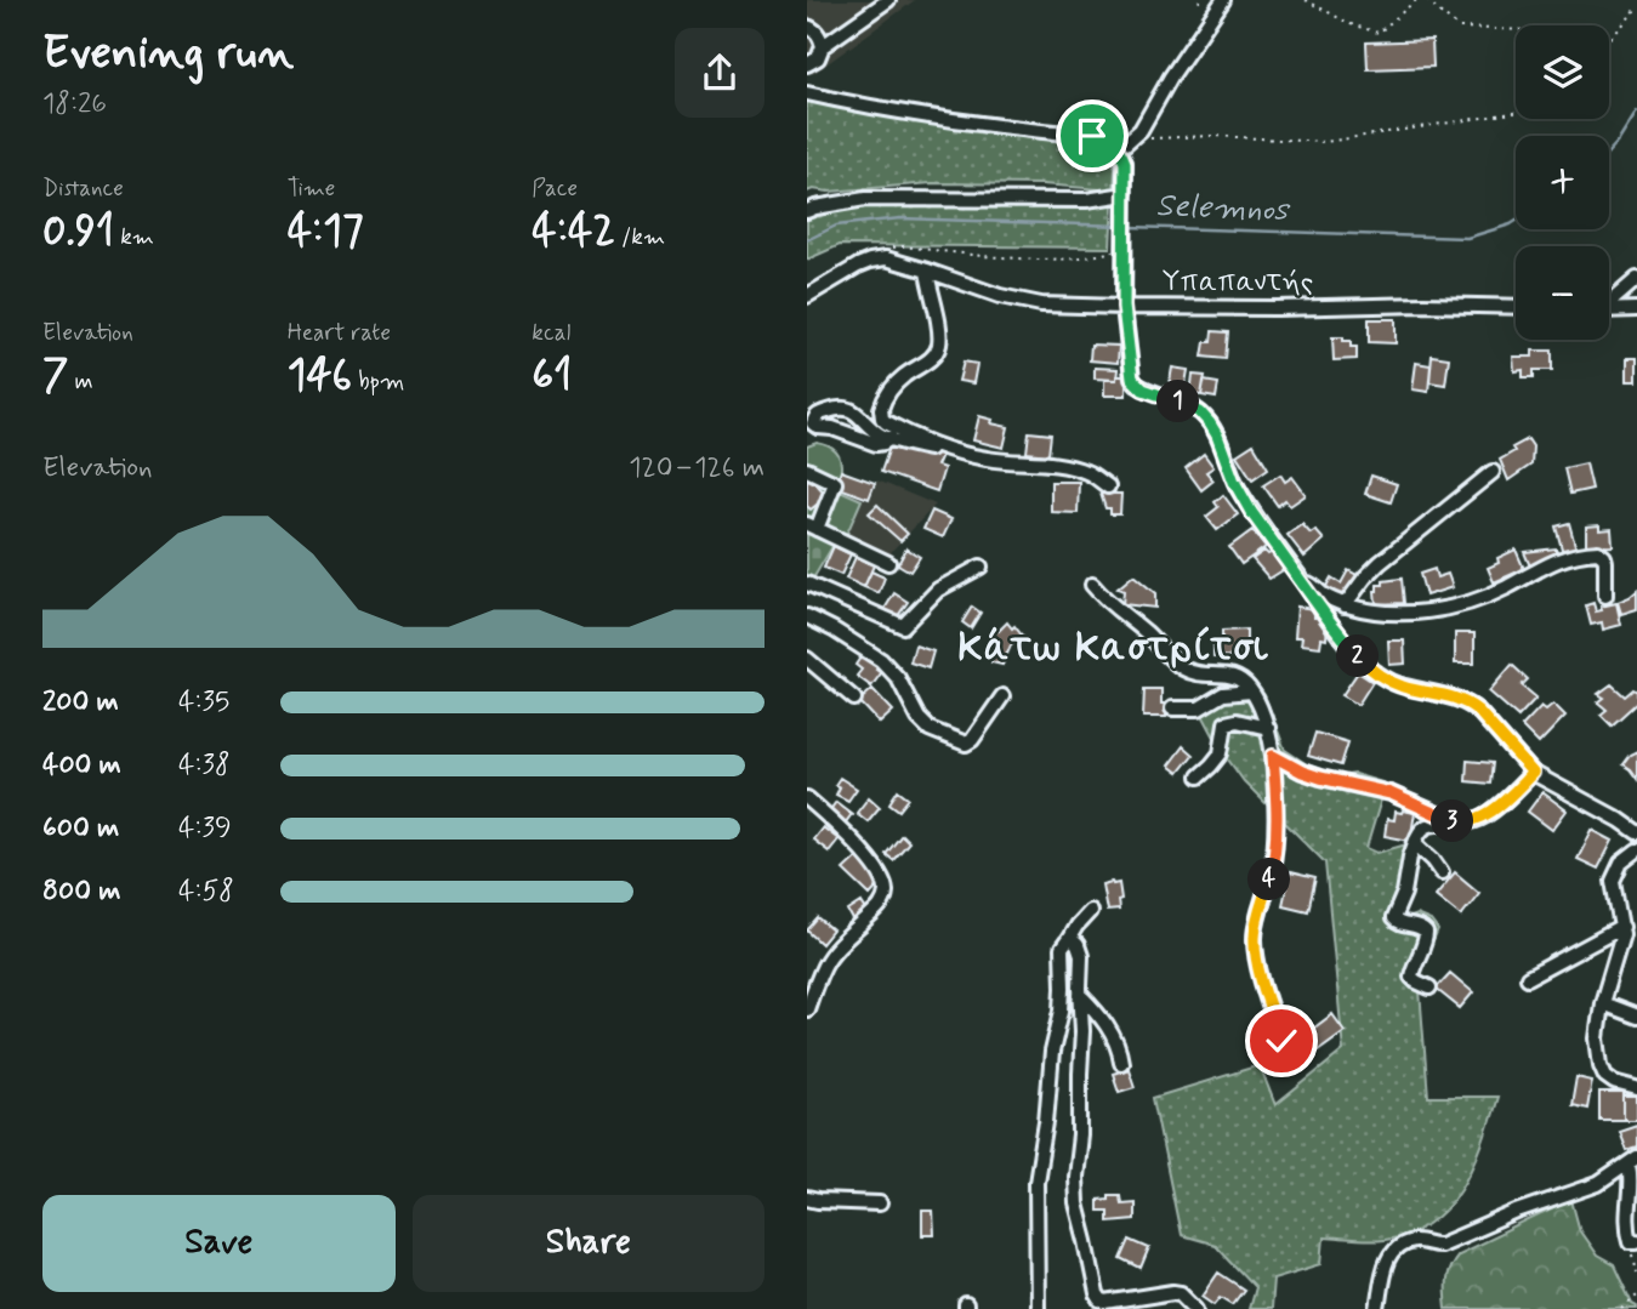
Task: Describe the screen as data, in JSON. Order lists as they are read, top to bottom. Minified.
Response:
{"streets":{"street":["Υπαπαντής"]},"districts":["Κάτω Καστρίτσι"],"water":["Selemnos"],"page":{"heading":["Evening run","18:26"],"map_buttons":["+","−"],"stats":[["Distance","0.91 km"],["Time","4:17"],["Pace","4:42 /km"],["Elevation","7 m"],["Heart rate","146 bpm"],["kcal","61"]],"pins":["1","2","3","4"],"chart":["Elevation","120–126 m"],"list":[{"name":"200 m","note":"4:35"},{"name":"400 m","note":"4:38"},{"name":"600 m","note":"4:39"},{"name":"800 m","note":"4:58"}],"buttons":["Save","Share"]}}
